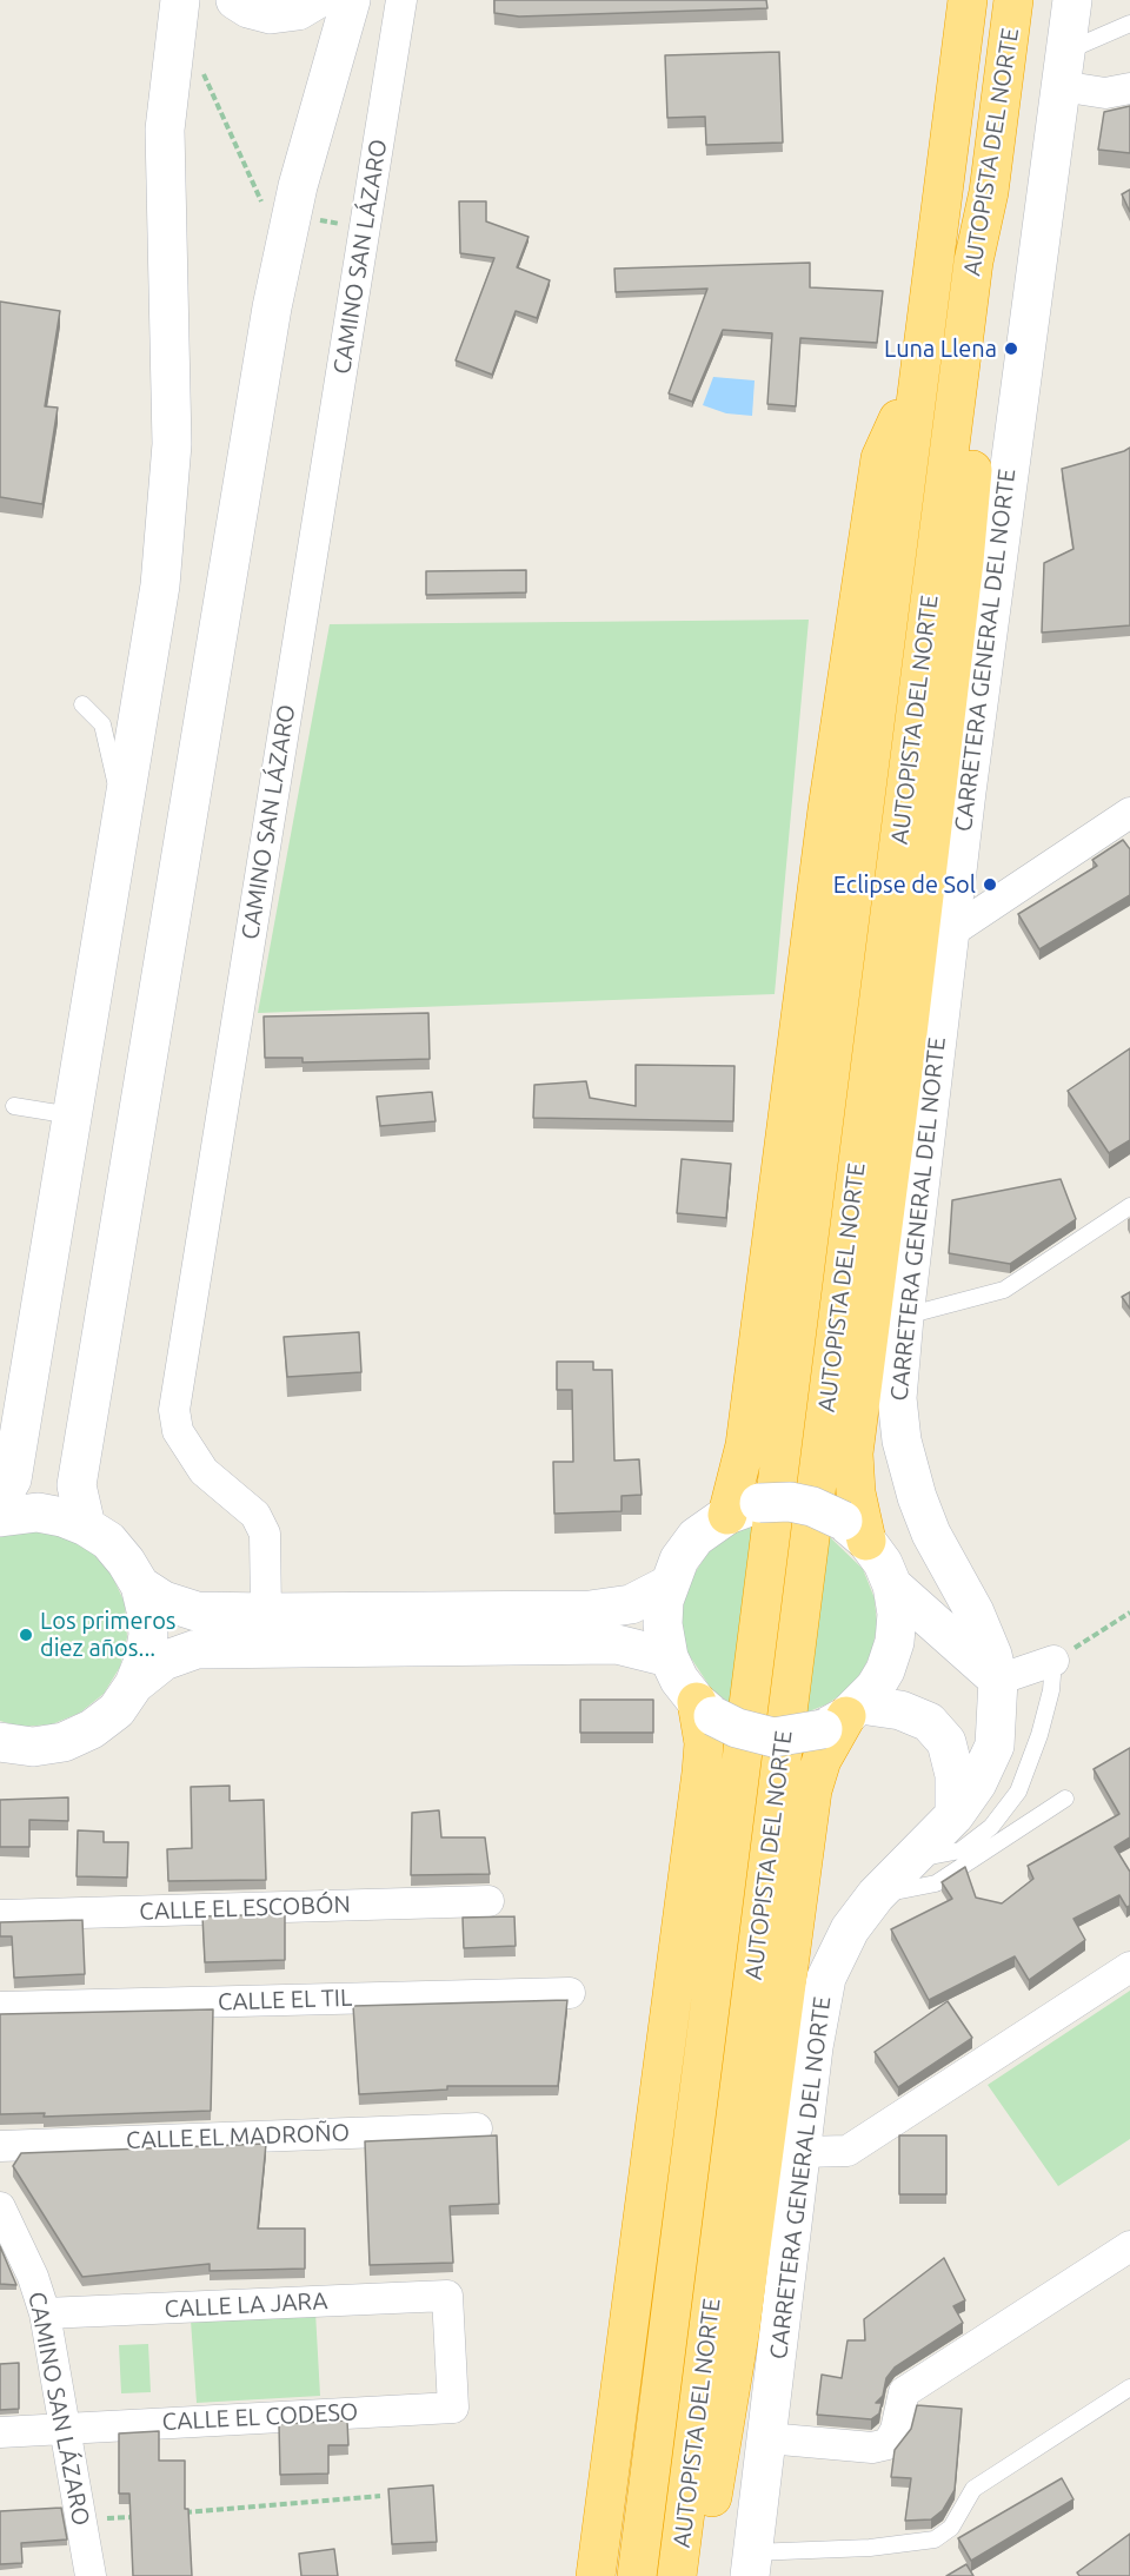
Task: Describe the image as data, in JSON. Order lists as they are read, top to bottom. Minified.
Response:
{"streets":{"highway":["AUTOPISTA DEL NORTE"],"main road":["CARRETERA GENERAL DEL NORTE"],"street":["CAMINO SAN LÁZARO","CALLE EL ESCOBÓN","CALLE EL TIL","CALLE EL MADROÑO","CALLE LA JARA","CALLE EL CODESO"]},"crossings":[["CAMINO SAN LÁZARO","CALLE LA JARA"],["CAMINO SAN LÁZARO","CALLE EL CODESO"],["CALLE LA JARA","CALLE EL CODESO"]],"places":["Luna Llena","Eclipse de Sol","Los primeros diez años..."]}
